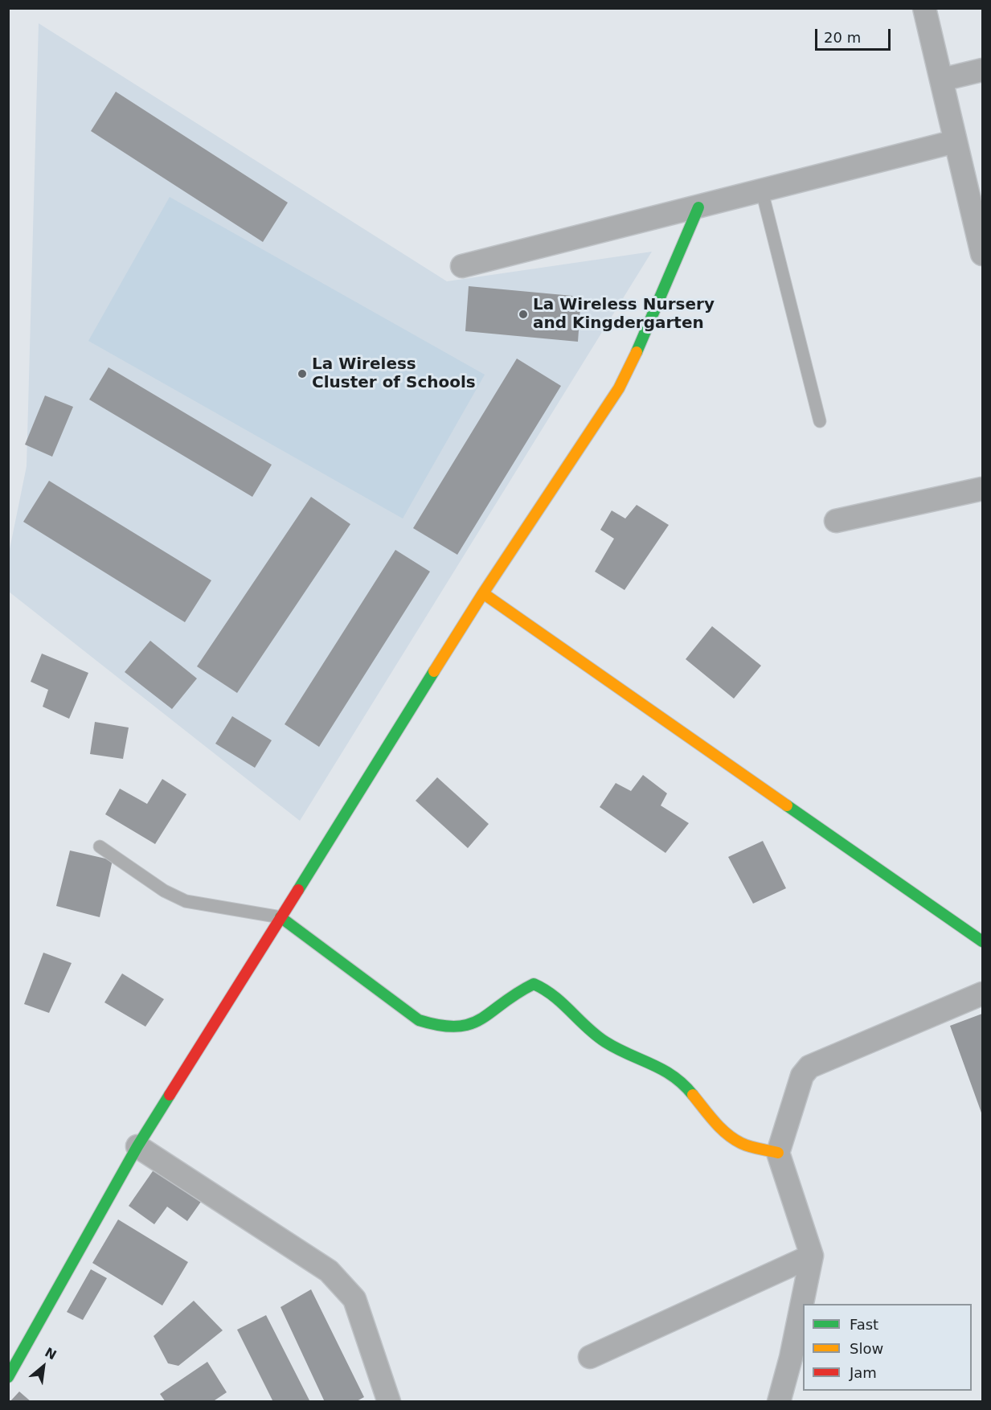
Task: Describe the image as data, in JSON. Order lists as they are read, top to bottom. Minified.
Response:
{"places":["La Wireless Nursery and Kingdergarten","La Wireless Cluster of Schools"],"legend":["Fast","Slow","Jam"],"scale_bar":"20 m","north":"top right"}
